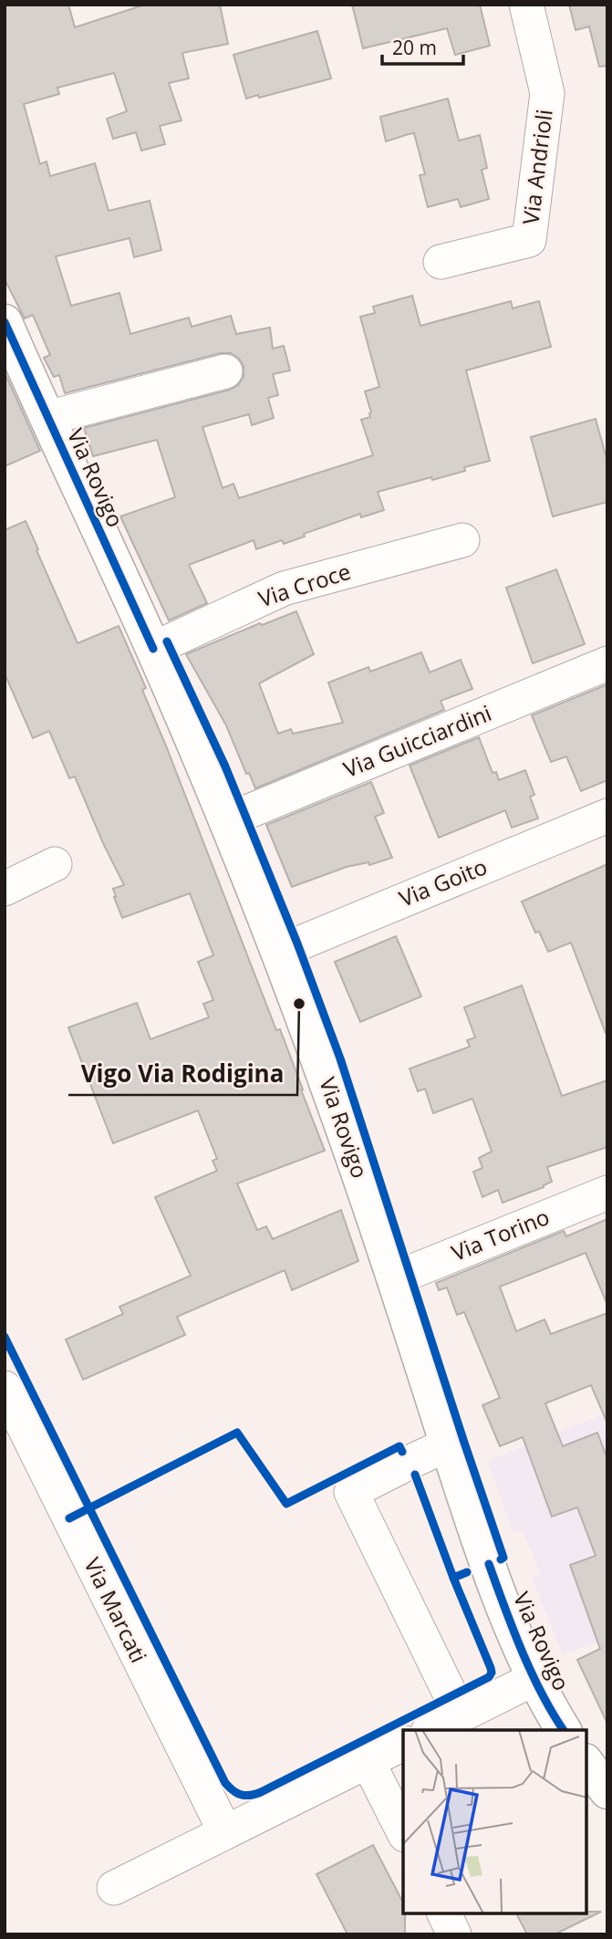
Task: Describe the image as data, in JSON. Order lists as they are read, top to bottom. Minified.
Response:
{"streets":{"main road":["Via Rovigo"],"street":["Via Andrioli","Via Croce","Via Guicciardini","Via Goito","Via Torino","Via Marcati"]},"crossings":[["Via Rovigo","Via Croce"],["Via Rovigo","Via Guicciardini"],["Via Rovigo","Via Goito"],["Via Rovigo","Via Torino"]],"places":["Vigo Via Rodigina"],"scale_bar":"20 m"}
